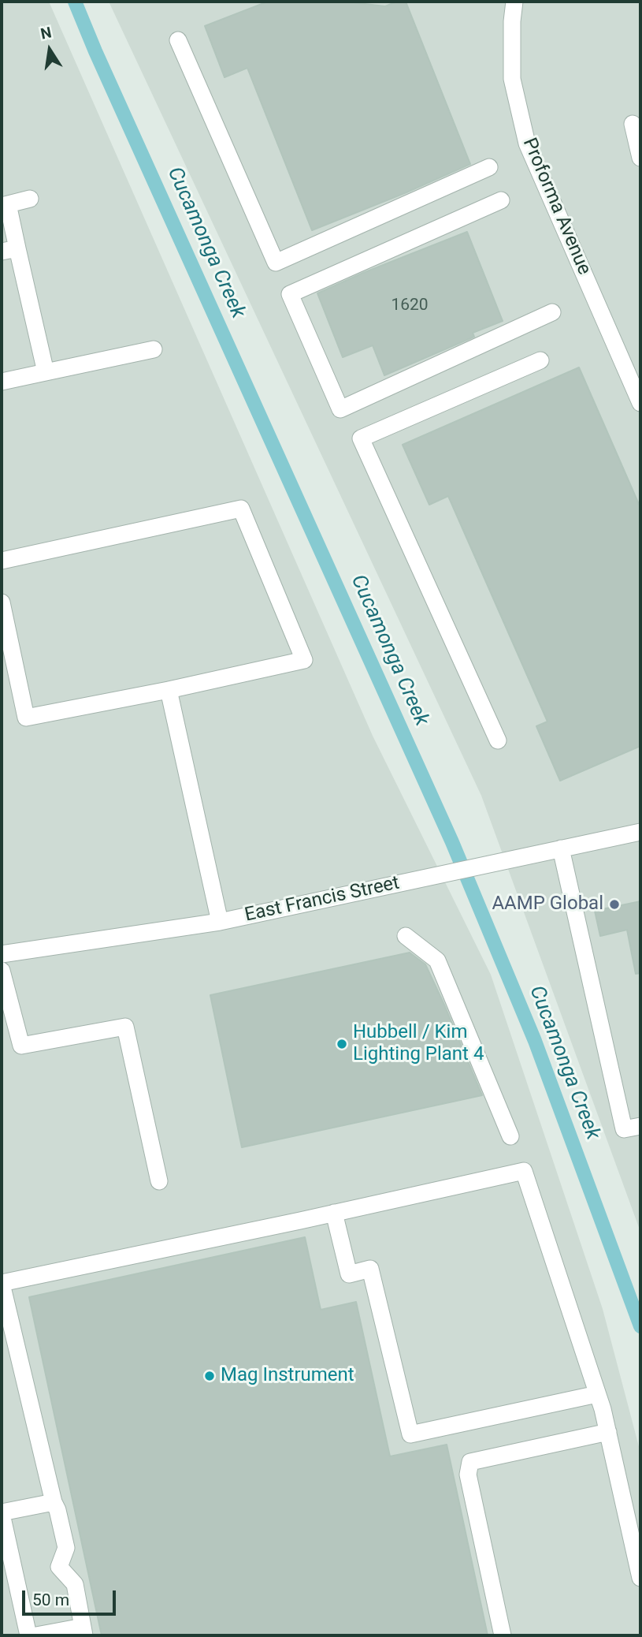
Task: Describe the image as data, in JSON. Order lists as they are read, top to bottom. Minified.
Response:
{"streets":{"street":["Proforma Avenue","East Francis Street"]},"water":["Cucamonga Creek"],"places":["AAMP Global","Hubbell / Kim Lighting Plant 4","Mag Instrument"],"house_numbers":["1620"],"scale_bar":"50 m","north":"top"}
